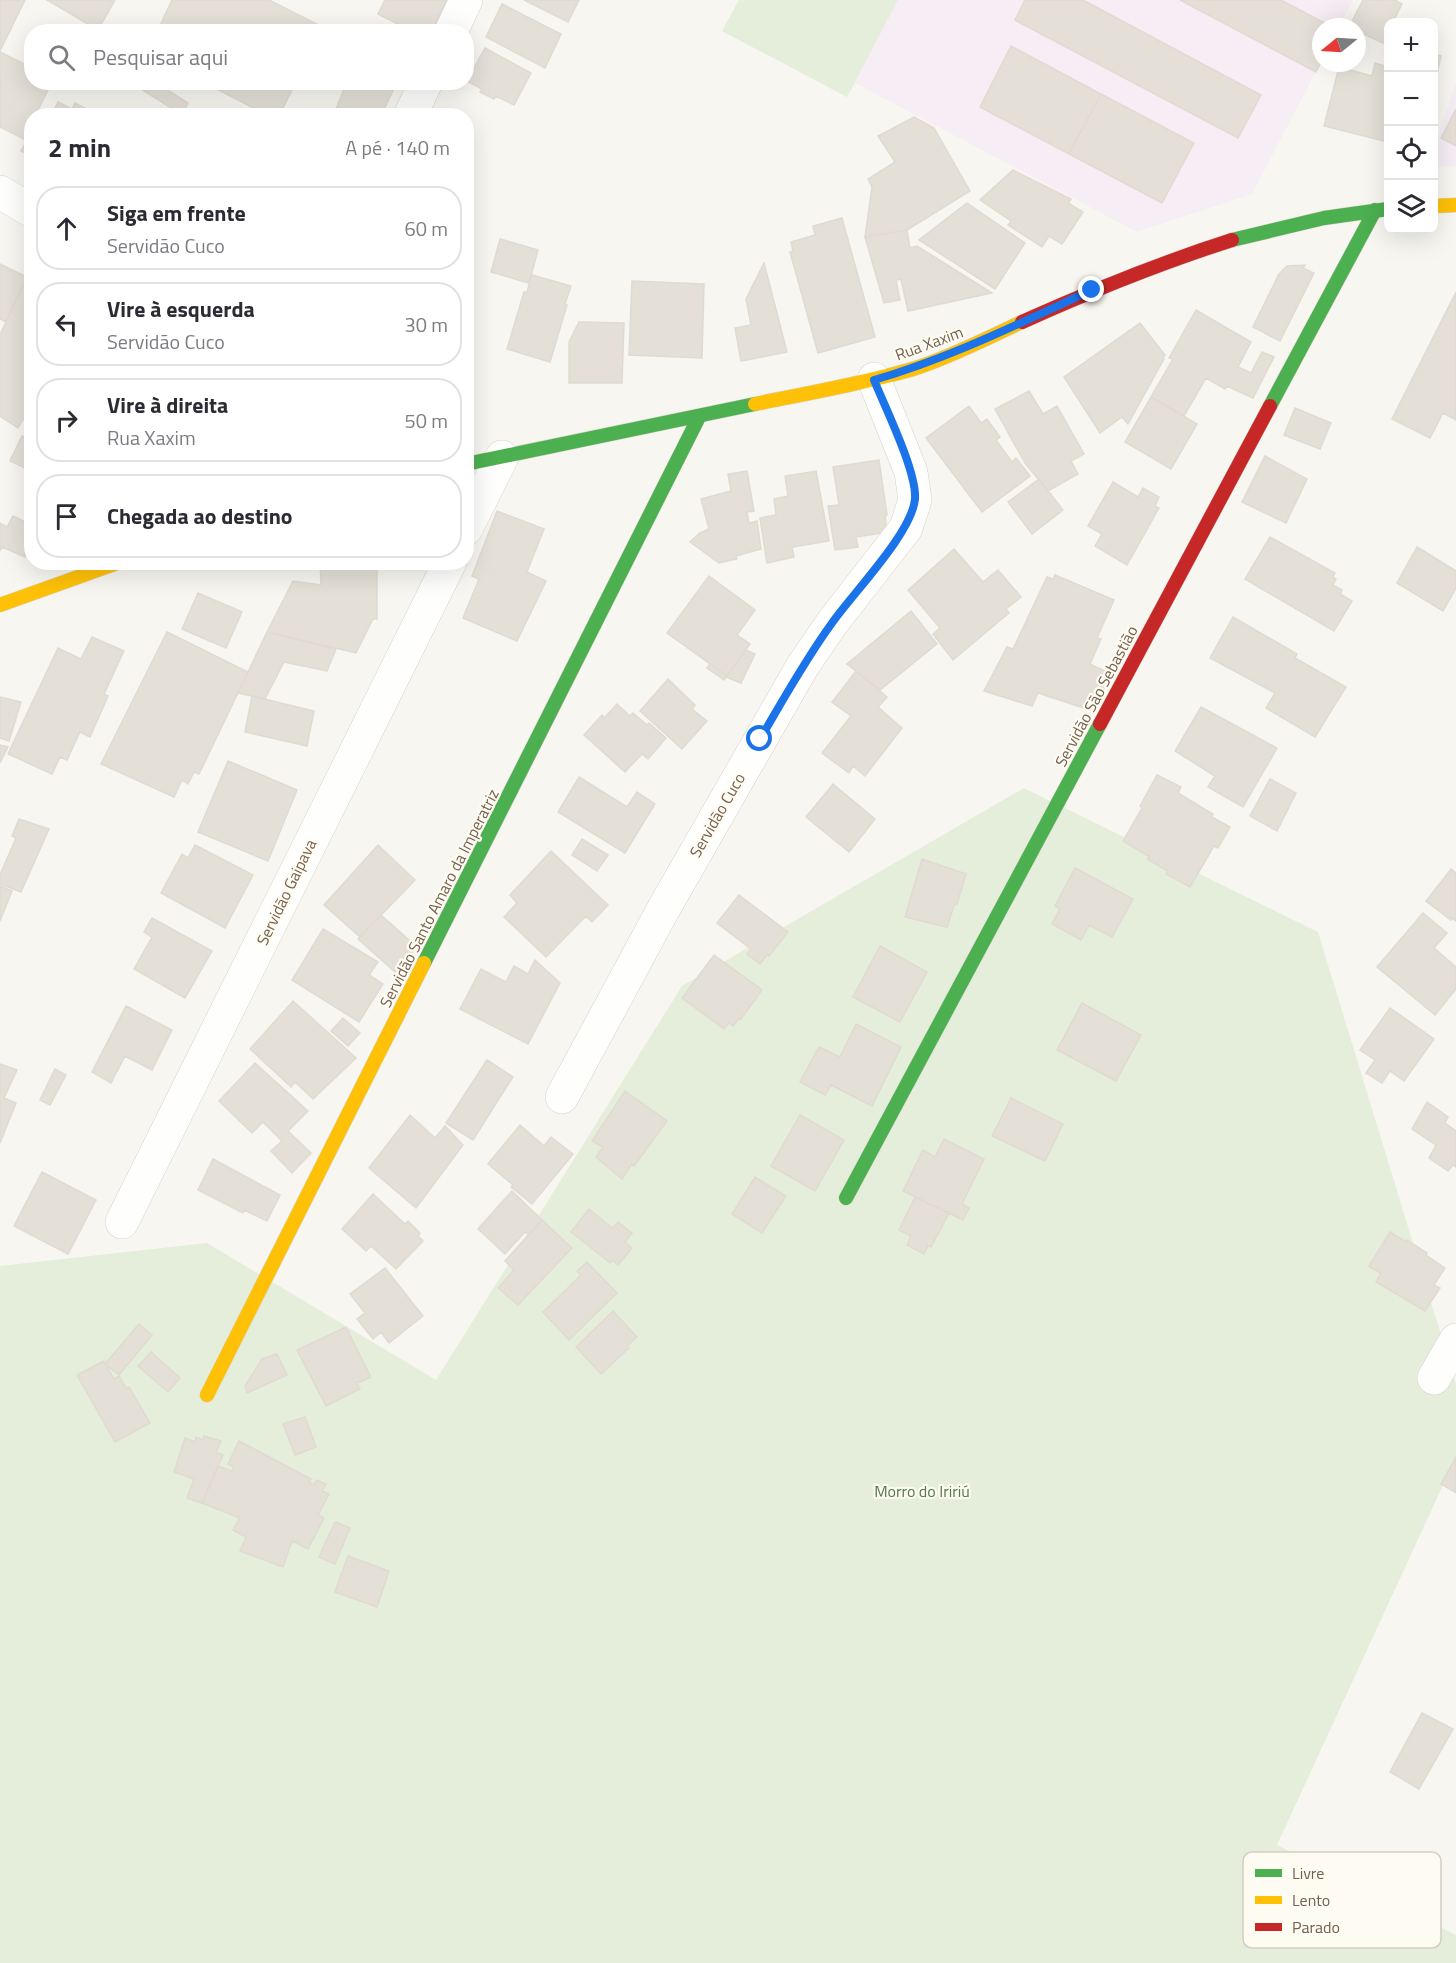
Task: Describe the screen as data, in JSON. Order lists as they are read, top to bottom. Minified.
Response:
{"streets":{"street":["Rua Xaxim","Servidão São Sebastião","Servidão Cuco","Servidão Gaipava","Servidão Santo Amaro da Imperatriz"]},"crossings":[["Rua Xaxim","Servidão São Sebastião"],["Rua Xaxim","Servidão Cuco"],["Rua Xaxim","Servidão Santo Amaro da Imperatriz"]],"parks":["Morro do Iririú"],"legend":["Livre","Lento","Parado"],"north":"left","page":{"map_buttons":["+","−"],"search":"Pesquisar aqui","heading":["2 min","A pé · 140 m"],"list":[["Siga em frente","Servidão Cuco","60 m"],["Vire à esquerda","Servidão Cuco","30 m"],["Vire à direita","Rua Xaxim","50 m"],"Chegada ao destino"]}}
